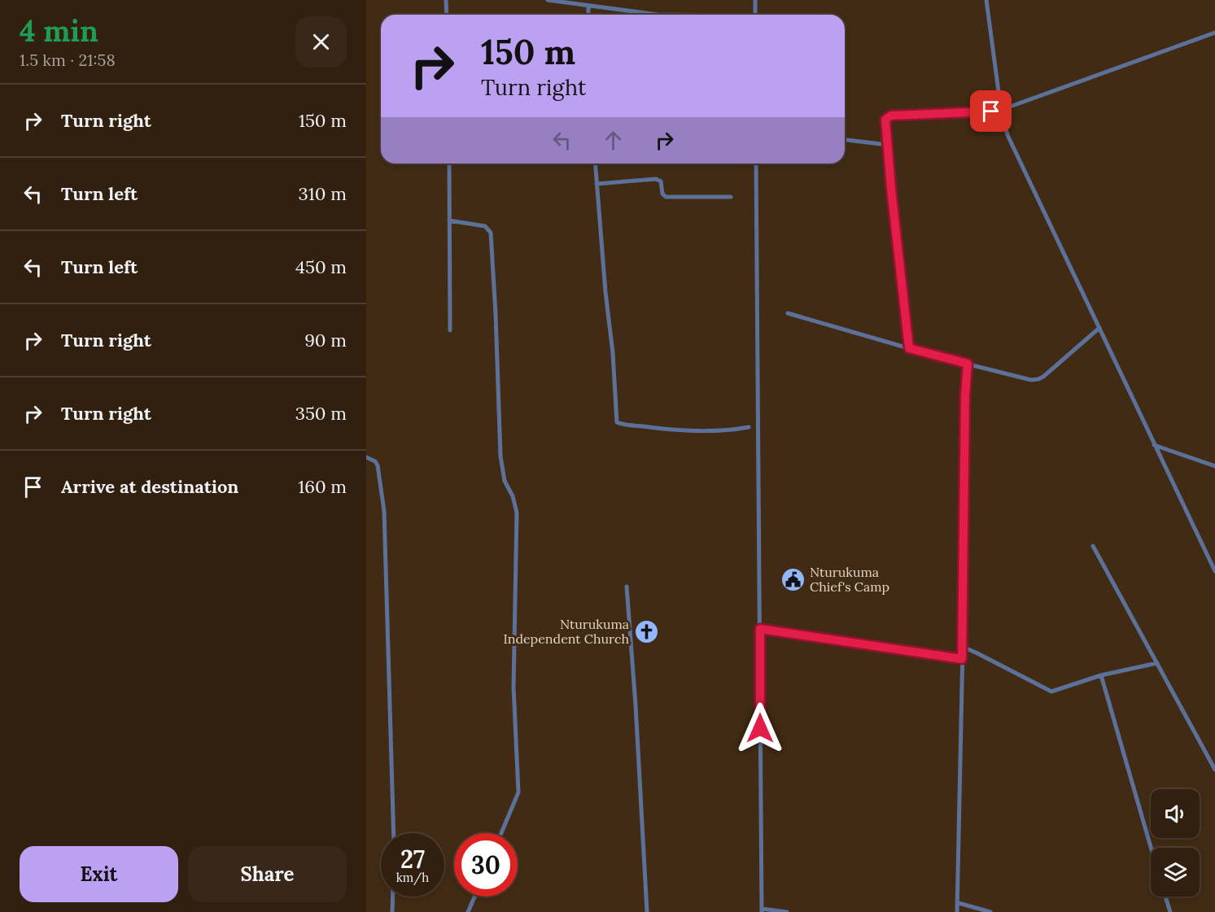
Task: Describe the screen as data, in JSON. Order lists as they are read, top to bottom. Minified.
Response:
{"places":{"public building":["Nturukuma Chief's Camp"],"church":["Nturukuma Independent Church"]},"page":{"heading":["4 min","1.5 km · 21:58"],"turn":["150 m","Turn right"],"list":[{"name":"Turn right","value":"150 m"},{"name":"Turn left","value":"310 m"},{"name":"Turn left","value":"450 m"},{"name":"Turn right","value":"90 m"},{"name":"Turn right","value":"350 m"},{"name":"Arrive at destination","value":"160 m"}],"speed":"27 km/h","limit":"30","buttons":["Exit","Share"]}}
